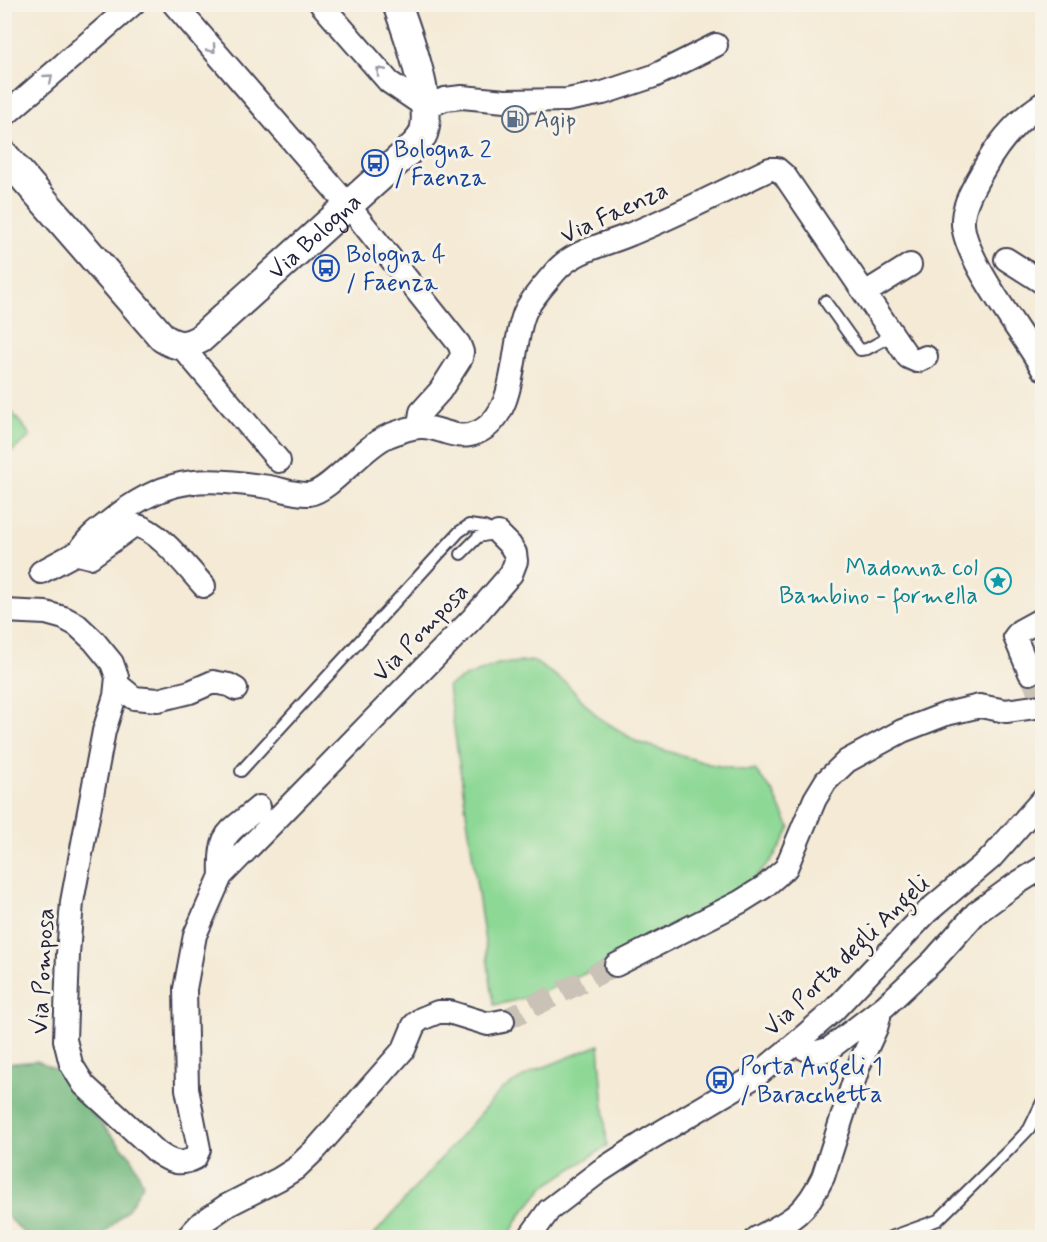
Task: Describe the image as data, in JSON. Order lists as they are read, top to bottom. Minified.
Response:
{"streets":{"street":["Via Faenza","Via Bologna","Via Pomposa","Via Porta degli Angeli"]},"places":{"fuel station":["Agip"],"bus stop":["Bologna 2 / Faenza","Bologna 4 / Faenza","Porta Angeli 1 / Baracchetta"],"place":["Madonna col Bambino - formella"]}}
